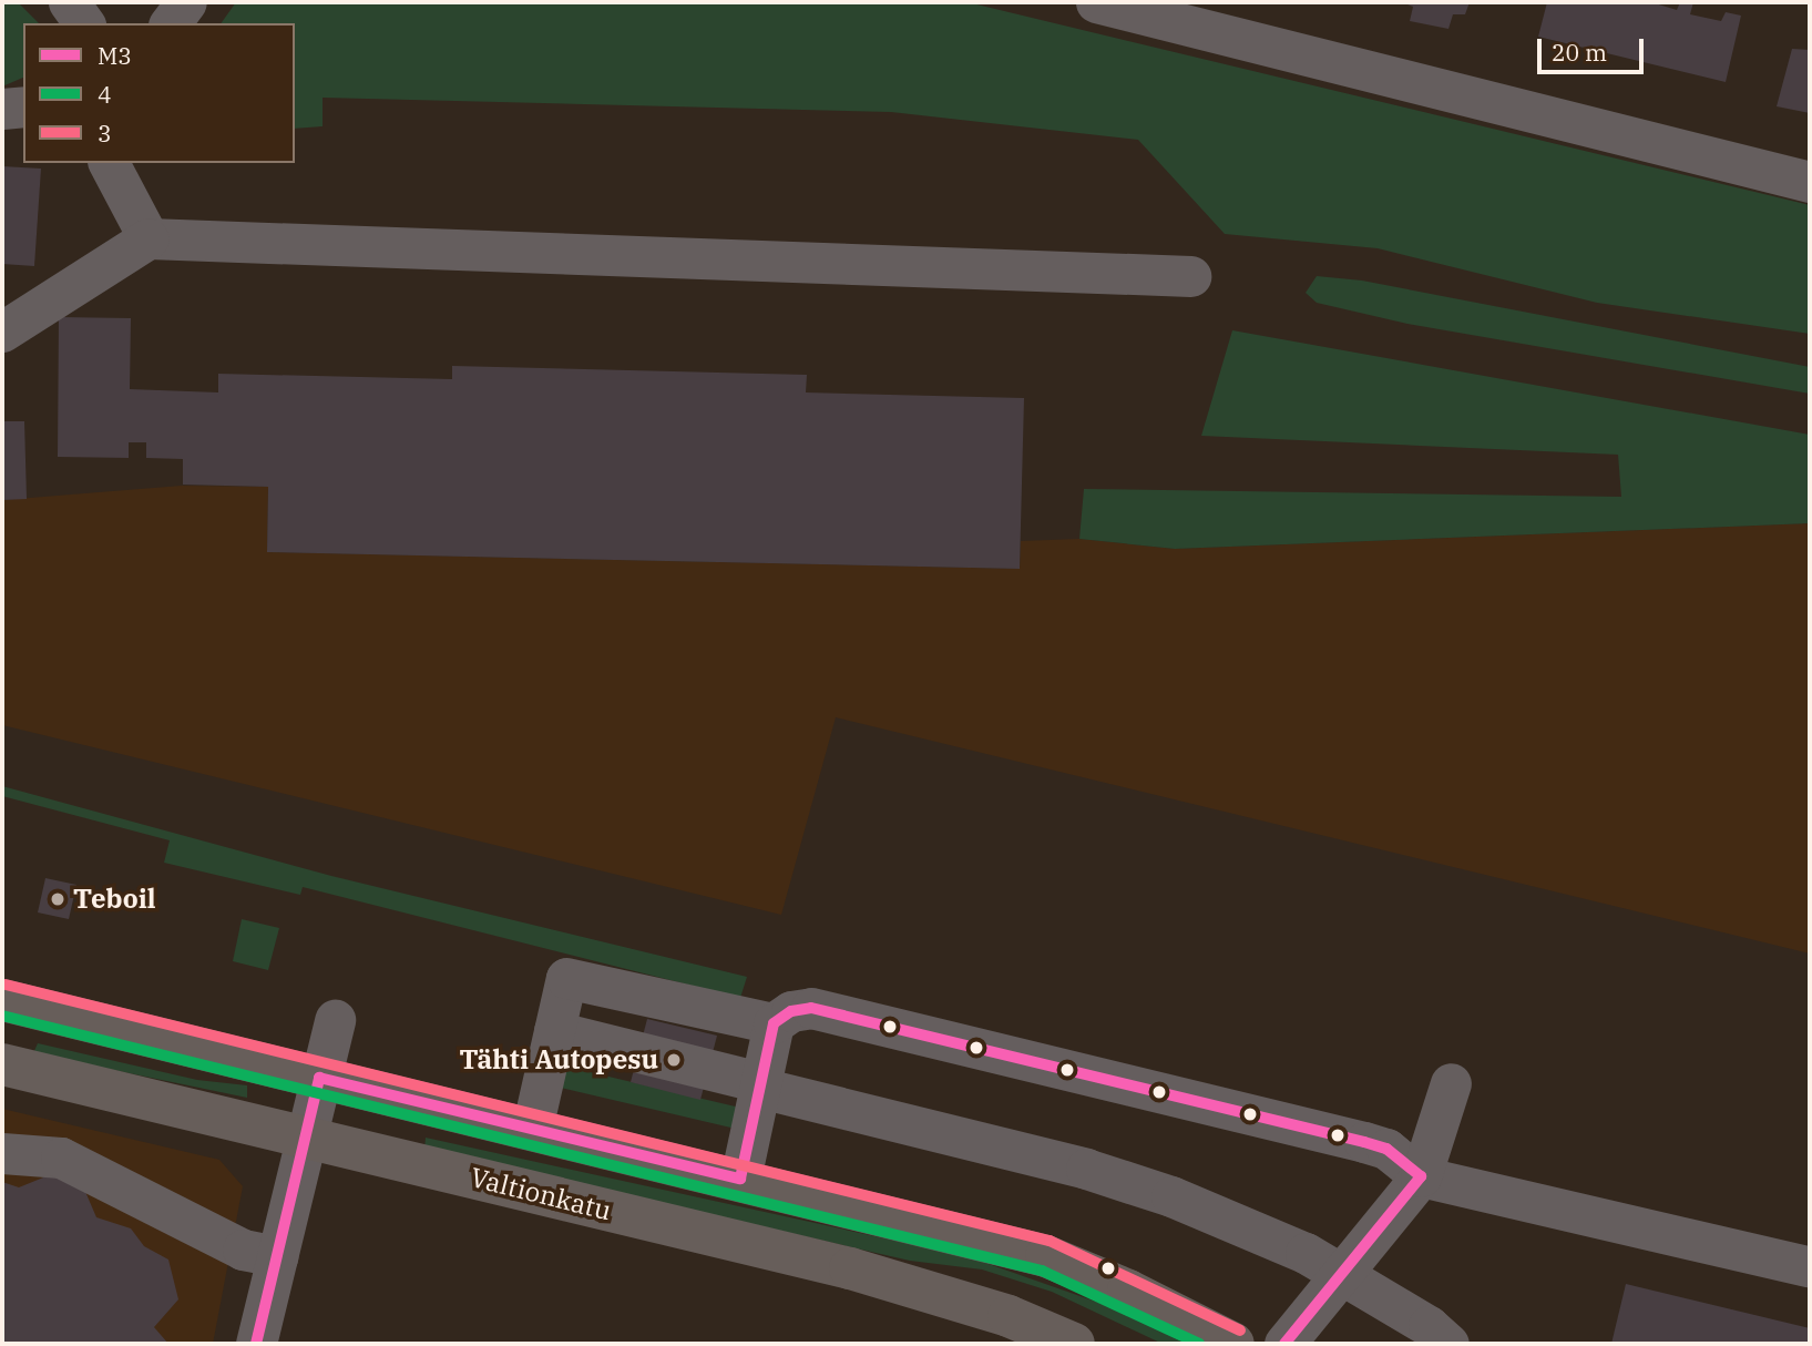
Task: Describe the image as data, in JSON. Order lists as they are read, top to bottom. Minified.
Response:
{"streets":{"main road":["Valtionkatu"]},"places":["Teboil","Tähti Autopesu"],"lines":["transit line 3","transit line M3","transit line 4"],"legend":["M3","4","3"],"scale_bar":"20 m"}
